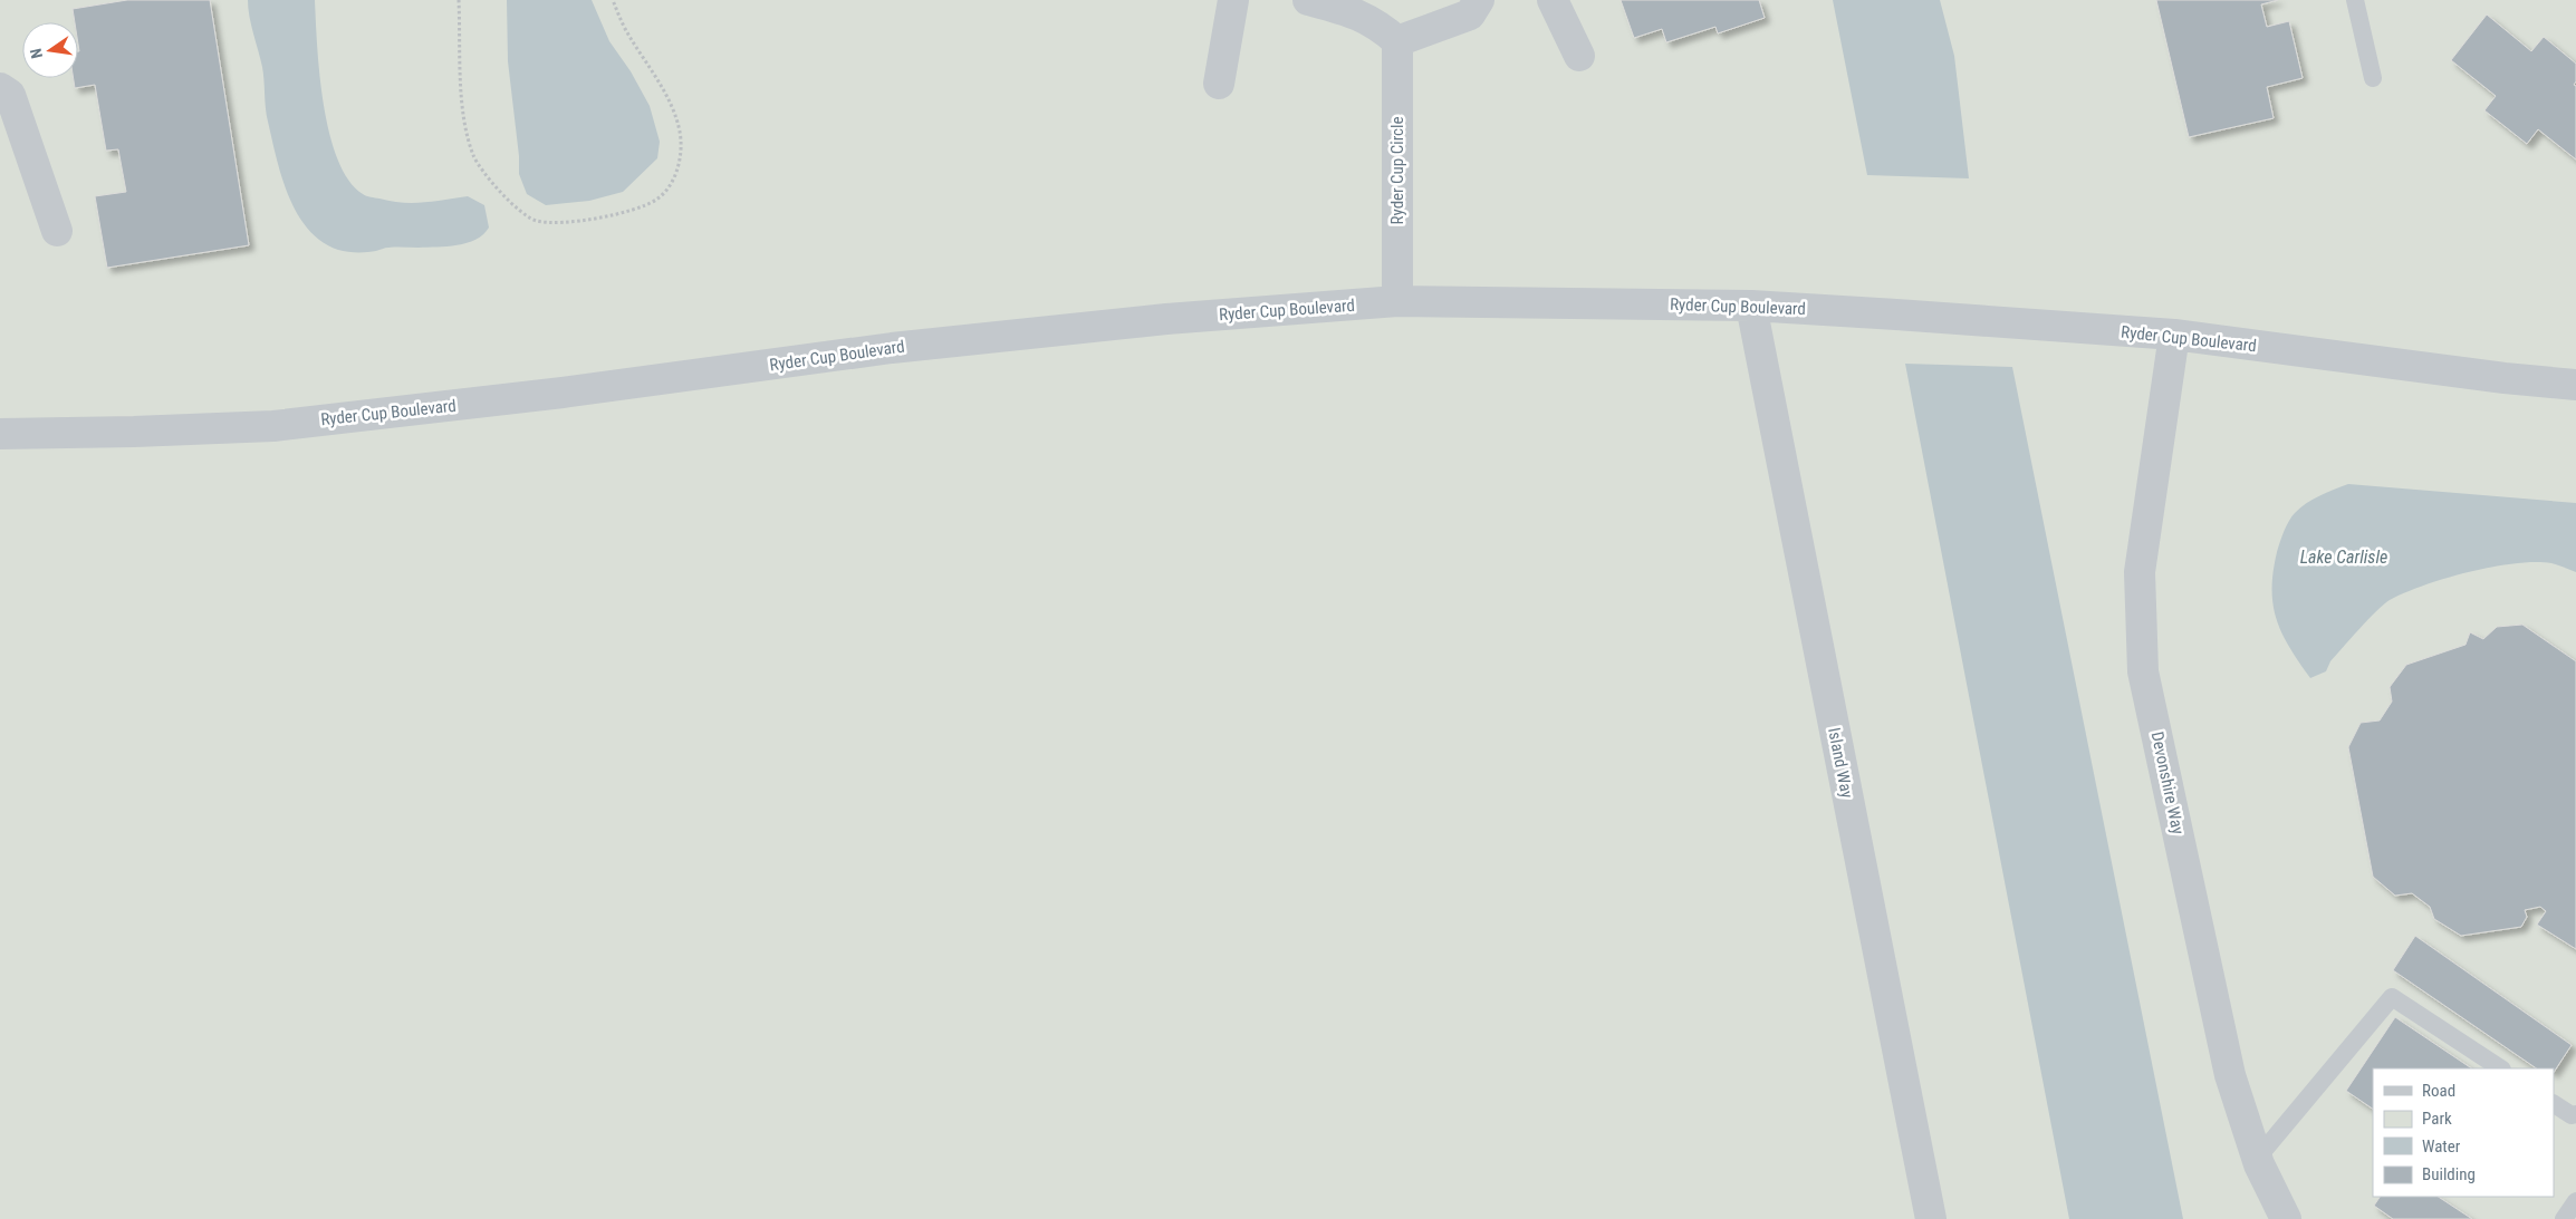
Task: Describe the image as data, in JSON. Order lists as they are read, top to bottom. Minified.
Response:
{"streets":{"street":["Ryder Cup Circle","Ryder Cup Boulevard","Island Way","Devonshire Way"]},"crossings":[["Ryder Cup Circle","Ryder Cup Boulevard"],["Ryder Cup Boulevard","Island Way"],["Ryder Cup Boulevard","Devonshire Way"]],"water":["Lake Carlisle"],"legend":["Road","Park","Water","Building"],"north":"left"}
